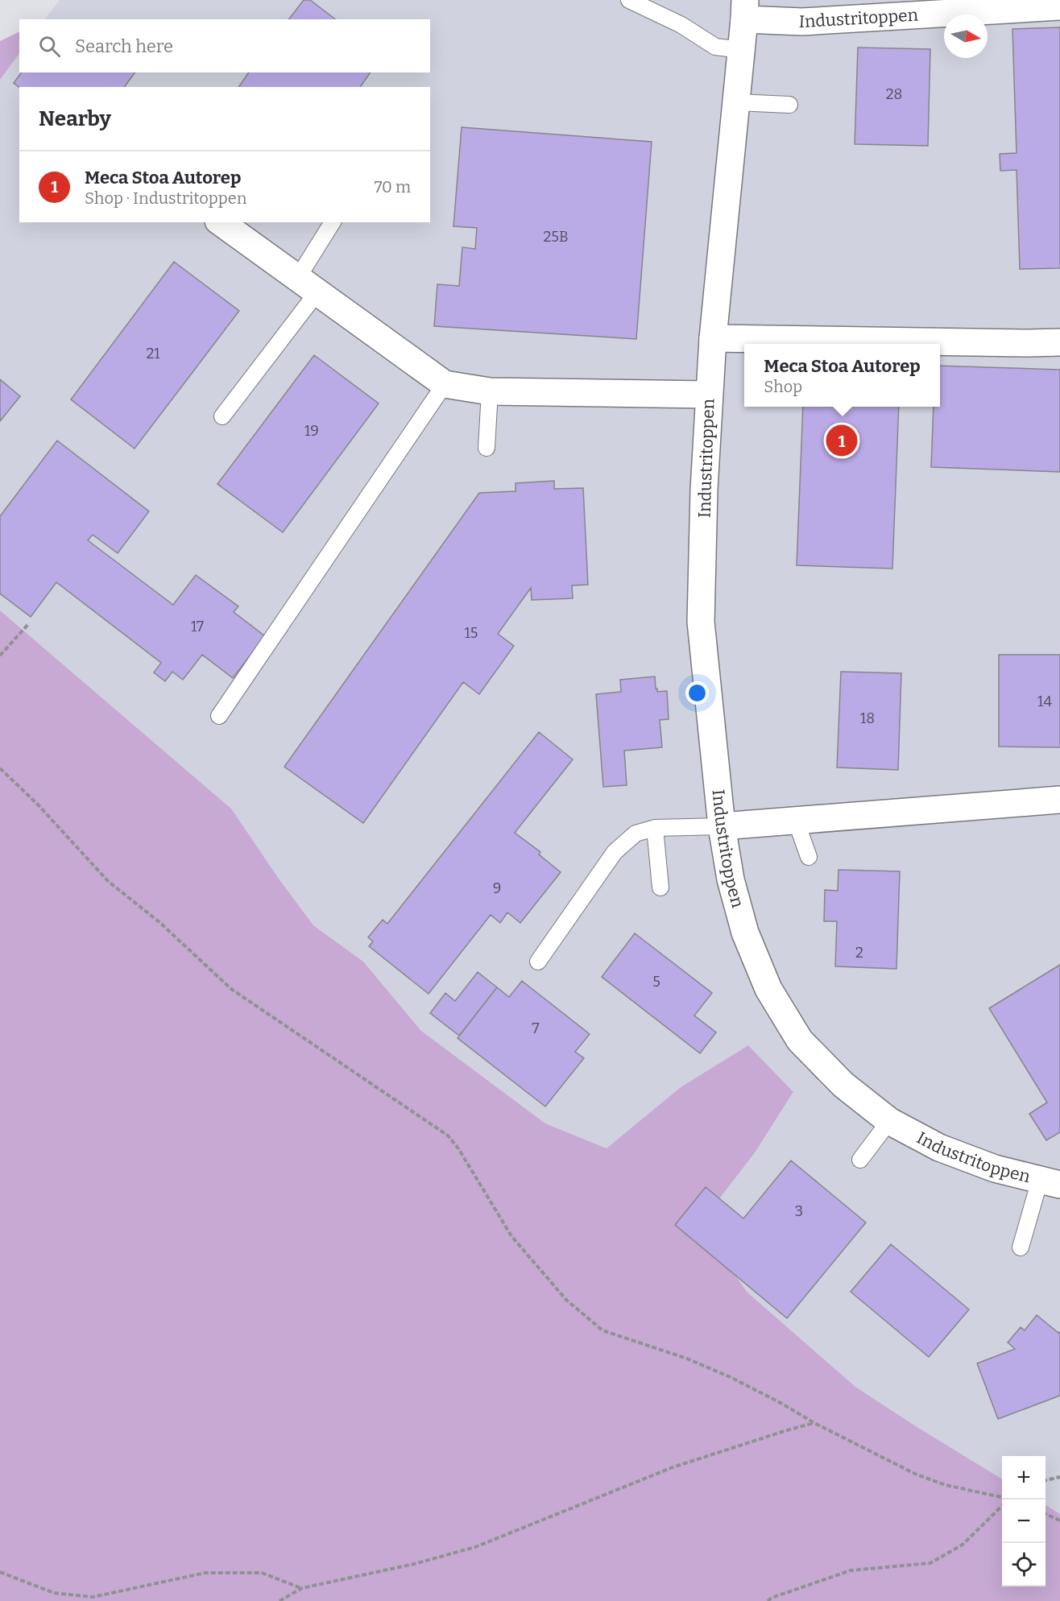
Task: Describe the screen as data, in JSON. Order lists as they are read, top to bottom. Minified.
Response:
{"streets":{"street":["Industritoppen"]},"house_numbers":["28","25B","21","19","17","15","14","18","9","2","5","7","3"],"north":"right","page":{"search":"Search here","heading":"Nearby","list":[{"mark":"1","name":"Meca Stoa Autorep","note":"Shop · Industritoppen","value":"70 m"}],"popup":["Meca Stoa Autorep","Shop"],"pins":"1","map_buttons":["+","−"]}}
